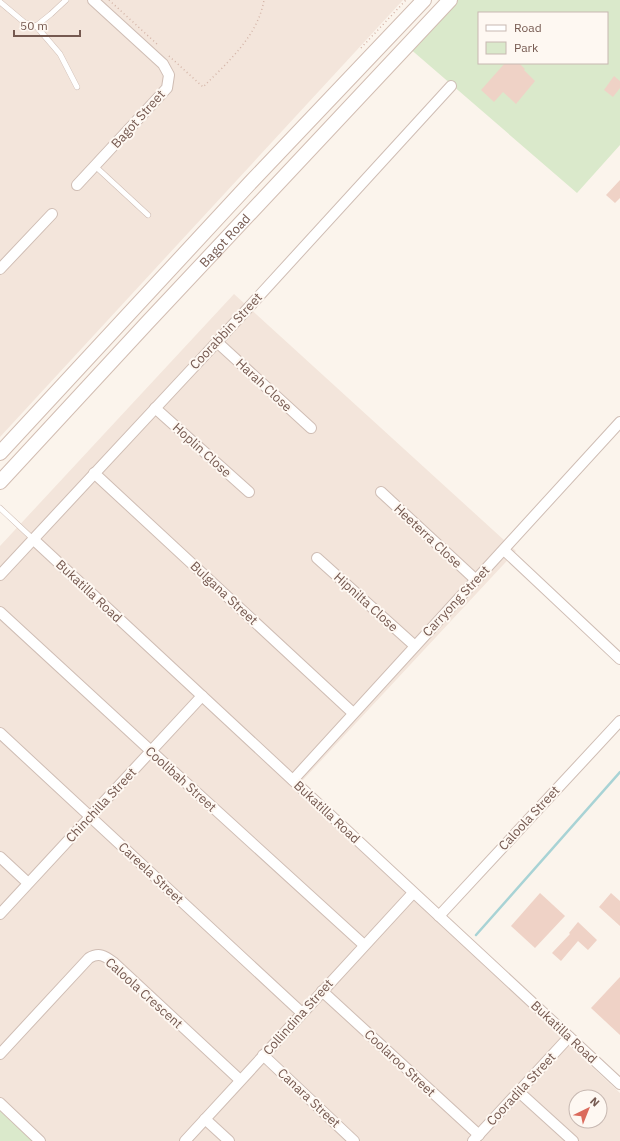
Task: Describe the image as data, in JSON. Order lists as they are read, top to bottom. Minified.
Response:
{"streets":{"main road":["Bagot Road"],"street":["Bagot Street","Coorabbin Street","Harah Close","Hoplin Close","Heeterra Close","Bukatilla Road","Bulgana Street","Carryong Street","Hipnilta Close","Coolibah Street","Chinchilla Street","Caloola Street","Careela Street","Caloola Crescent","Collindina Street","Coolaroo Street","Cooradila Street","Canara Street"]},"crossings":[["Coorabbin Street","Harah Close"],["Coorabbin Street","Hoplin Close"],["Coorabbin Street","Bukatilla Road"],["Coorabbin Street","Bulgana Street"],["Heeterra Close","Carryong Street"],["Bukatilla Road","Carryong Street"],["Bukatilla Road","Chinchilla Street"],["Bukatilla Road","Caloola Street"],["Bukatilla Road","Collindina Street"],["Bukatilla Road","Cooradila Street"],["Bulgana Street","Carryong Street"],["Carryong Street","Hipnilta Close"],["Coolibah Street","Chinchilla Street"],["Coolibah Street","Collindina Street"],["Chinchilla Street","Careela Street"],["Careela Street","Collindina Street"],["Caloola Crescent","Collindina Street"],["Collindina Street","Coolaroo Street"],["Collindina Street","Canara Street"],["Coolaroo Street","Cooradila Street"]],"legend":["Road","Park"],"scale_bar":"50 m","north":"top right"}
